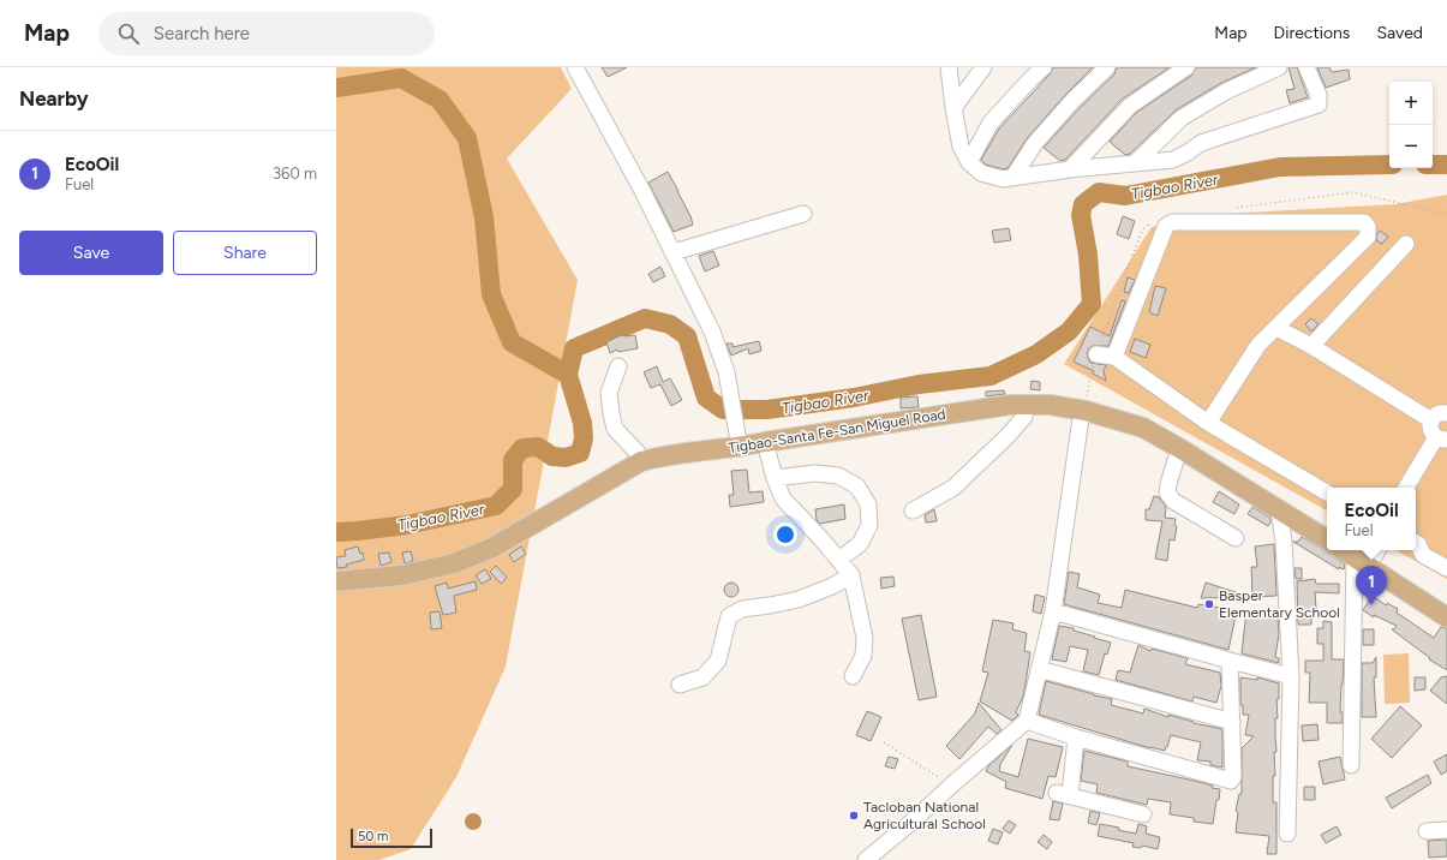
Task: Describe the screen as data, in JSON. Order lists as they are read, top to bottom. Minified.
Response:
{"streets":{"main road":["Tigbao-Santa Fe-San Miguel Road"]},"water":["Tigbao River"],"places":["Basper Elementary School","Tacloban National Agricultural School"],"scale_bar":"50 m","page":{"header":"Map","search":"Search here","nav":["Map","Directions","Saved"],"heading":"Nearby","map_buttons":["+","−"],"list":[{"mark":"1","name":"EcoOil","note":"Fuel","value":"360 m"}],"buttons":["Save","Share"],"popup":["EcoOil","Fuel"],"pins":"1","scale":"50 m"}}
